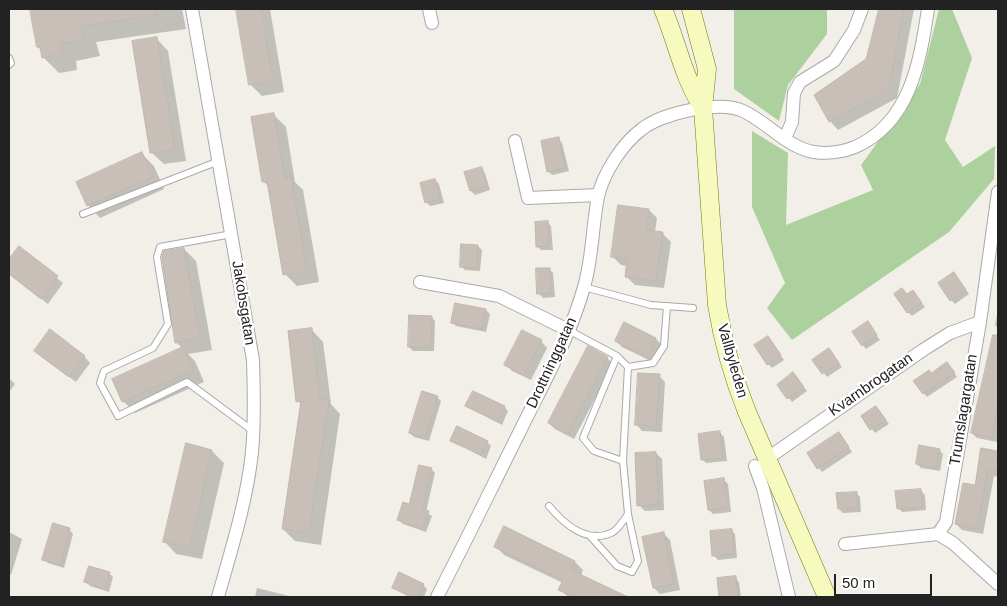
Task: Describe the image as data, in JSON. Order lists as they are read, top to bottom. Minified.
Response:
{"streets":{"main road":["Vallbyleden"],"street":["Jakobsgatan","Drottninggatan","Kvarnbrogatan","Trumslagargatan"]},"crossings":[["Vallbyleden","Drottninggatan"],["Vallbyleden","Kvarnbrogatan"],["Kvarnbrogatan","Trumslagargatan"]],"scale_bar":"50 m"}
